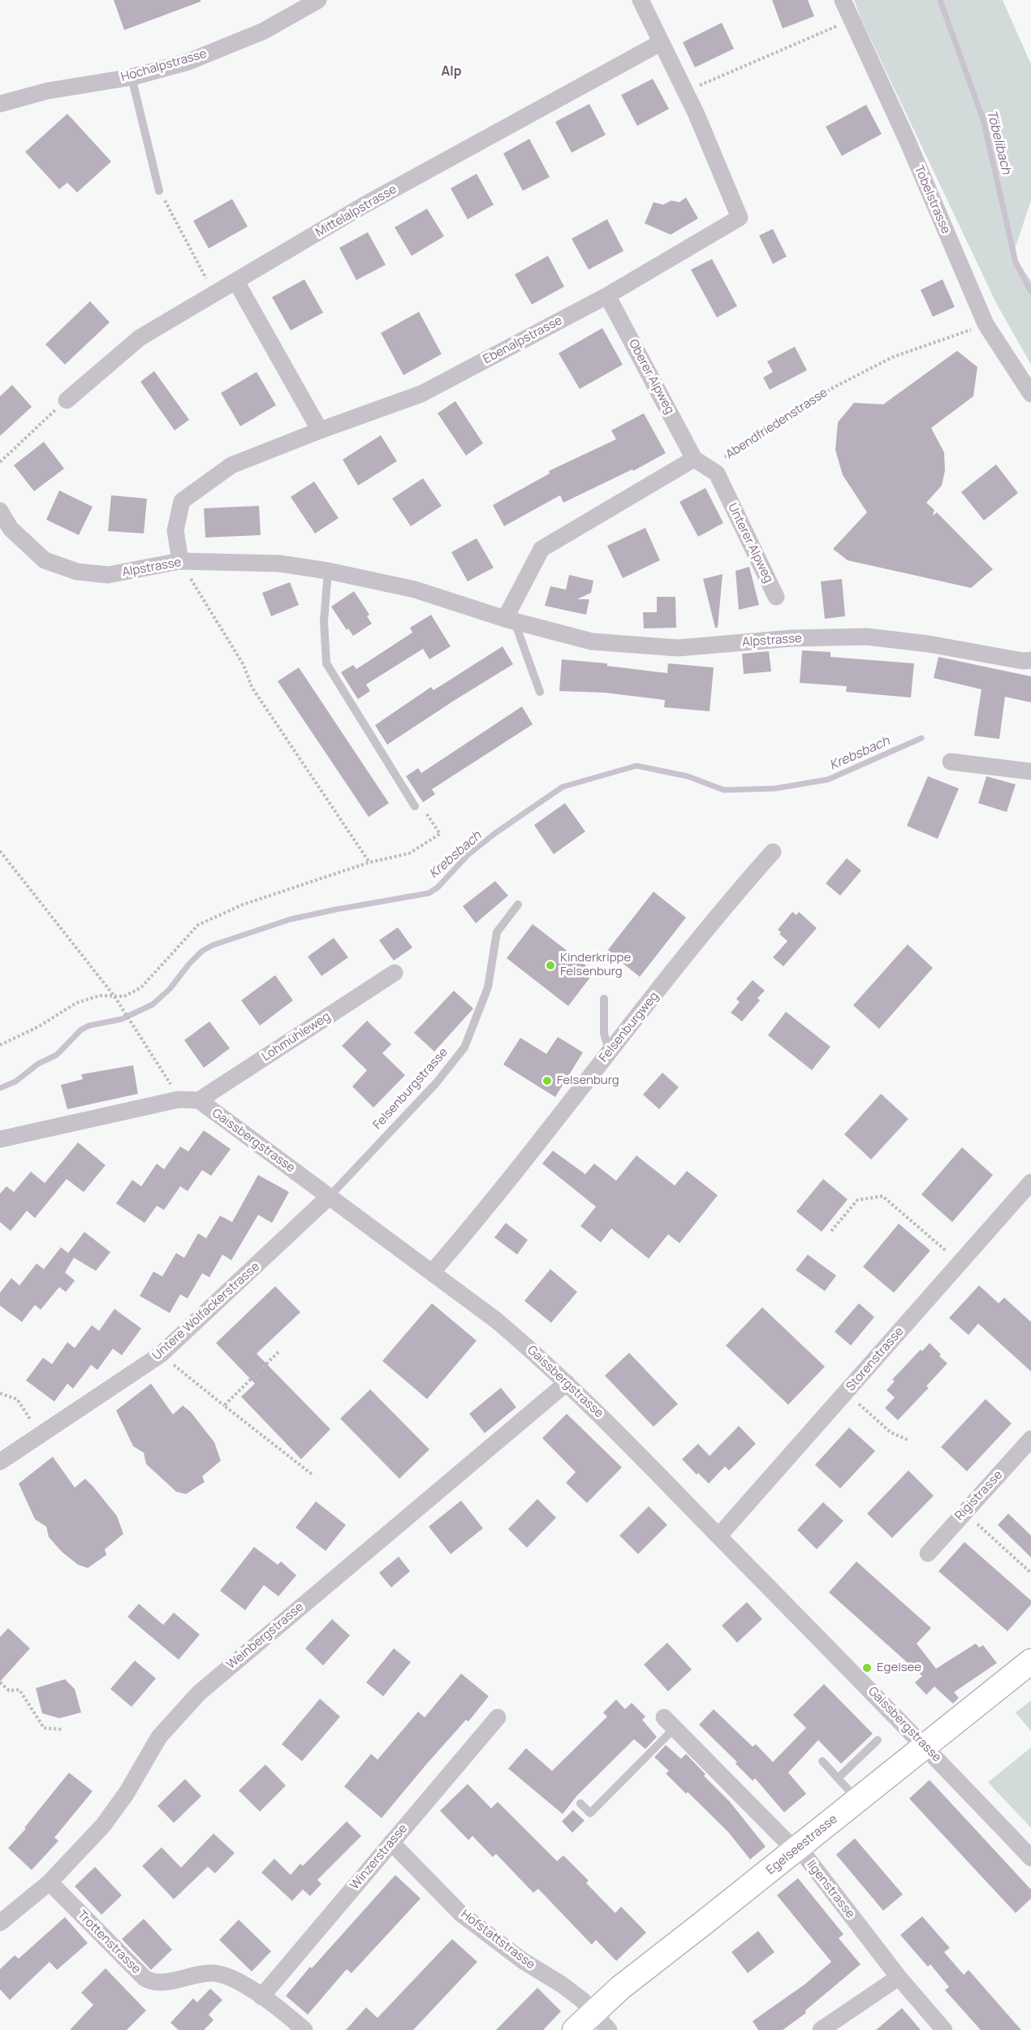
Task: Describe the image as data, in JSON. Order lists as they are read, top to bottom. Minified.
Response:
{"streets":{"main road":["Egelseestrasse"],"street":["Hochalpstrasse","Tobelstrasse","Mittelalpstrasse","Ebenalpstrasse","Oberer Alpweg","Unterer Alpweg","Alpstrasse","Felsenburgweg","Lohmühleweg","Gaissbergstrasse","Untere Wolfackerstrasse","Storenstrasse","Rigistrasse","Weinbergstrasse","Winzerstrasse","Ilgenstrasse","Hofstattstrasse","Trottenstrasse"],"lane":["Felsenburgstrasse"],"path":["Abendfriedenstrasse"]},"crossings":[["Tobelstrasse","Abendfriedenstrasse"],["Mittelalpstrasse","Ebenalpstrasse"],["Ebenalpstrasse","Oberer Alpweg"],["Ebenalpstrasse","Alpstrasse"],["Oberer Alpweg","Abendfriedenstrasse"],["Oberer Alpweg","Unterer Alpweg"],["Abendfriedenstrasse","Unterer Alpweg"],["Felsenburgweg","Gaissbergstrasse"],["Lohmühleweg","Gaissbergstrasse"],["Felsenburgstrasse","Gaissbergstrasse"],["Felsenburgstrasse","Untere Wolfackerstrasse"],["Gaissbergstrasse","Untere Wolfackerstrasse"],["Gaissbergstrasse","Storenstrasse"],["Gaissbergstrasse","Weinbergstrasse"],["Gaissbergstrasse","Egelseestrasse"],["Weinbergstrasse","Trottenstrasse"],["Egelseestrasse","Ilgenstrasse"],["Egelseestrasse","Hofstattstrasse"],["Winzerstrasse","Hofstattstrasse"],["Winzerstrasse","Trottenstrasse"]],"districts":["Alp"],"water":["Töbelibach","Krebsbach"],"places":["Kinderkrippe Felsenburg","Felsenburg","Egelsee"]}
